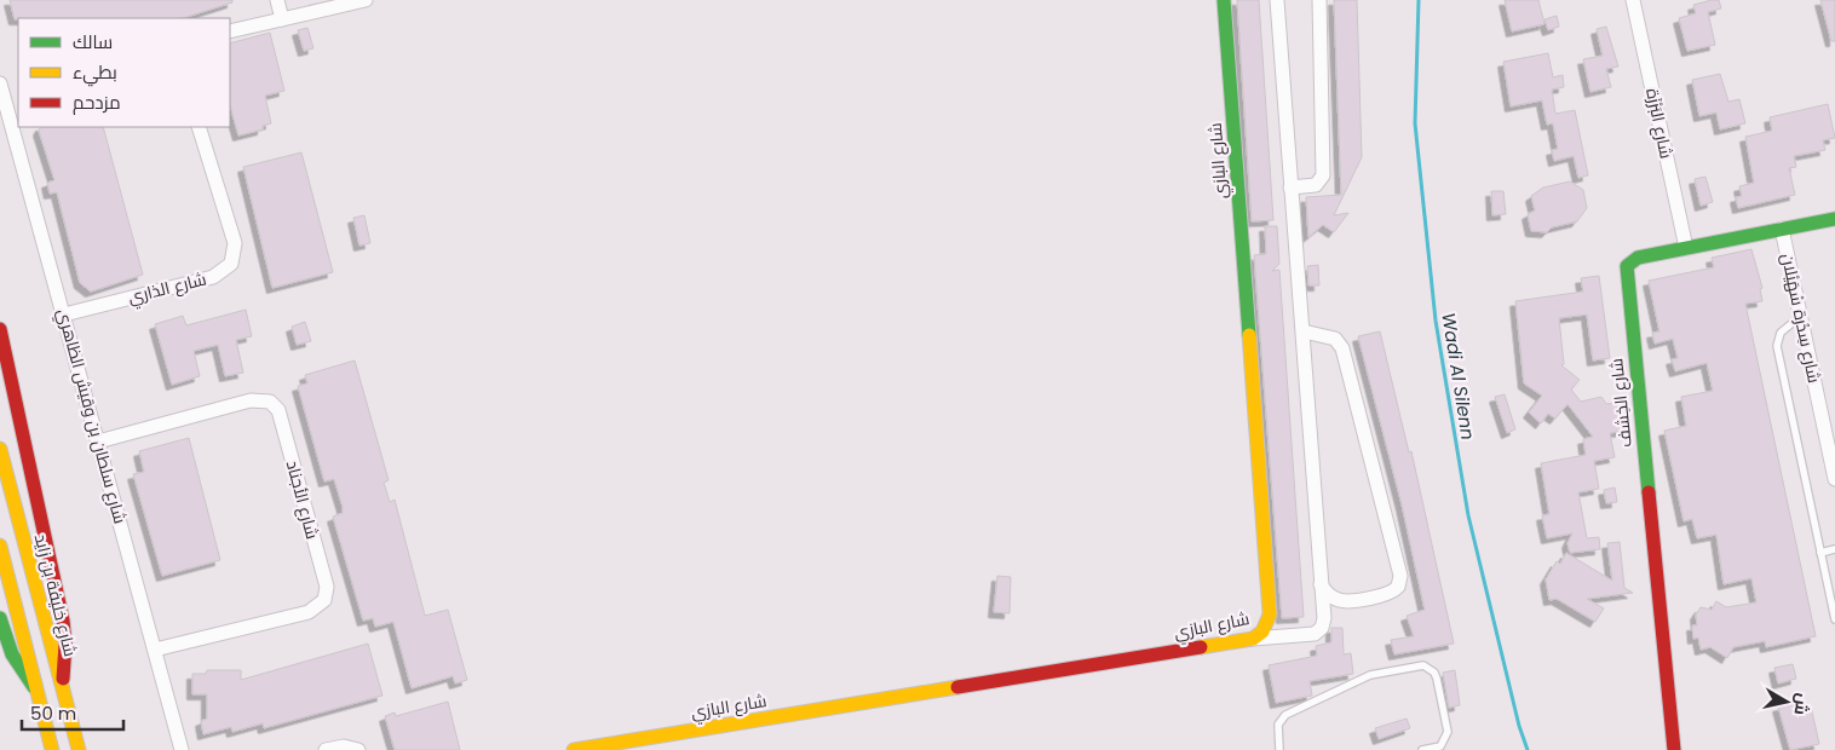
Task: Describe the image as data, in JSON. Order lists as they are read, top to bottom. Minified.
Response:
{"streets":{"main road":["شارع البازي","شارع الخِشف","شارع خليفة بن زايد"],"street":["شارع البَرْزَة","شارع الذاري","شارع سِدْرة سْهَيْلان","شارع سلطان بن وقيش الظاهري","شارع الأجناد"]},"crossings":[["شارع البَرْزَة","شارع الخِشف"],["شارع الذاري","شارع سلطان بن وقيش الظاهري"],["شارع سِدْرة سْهَيْلان","شارع الخِشف"],["شارع سلطان بن وقيش الظاهري","شارع الأجناد"]],"water":["Wadi Al Silenn"],"legend":["سالك","بطيء","مزدحم"],"scale_bar":"50 m","north":"right"}
